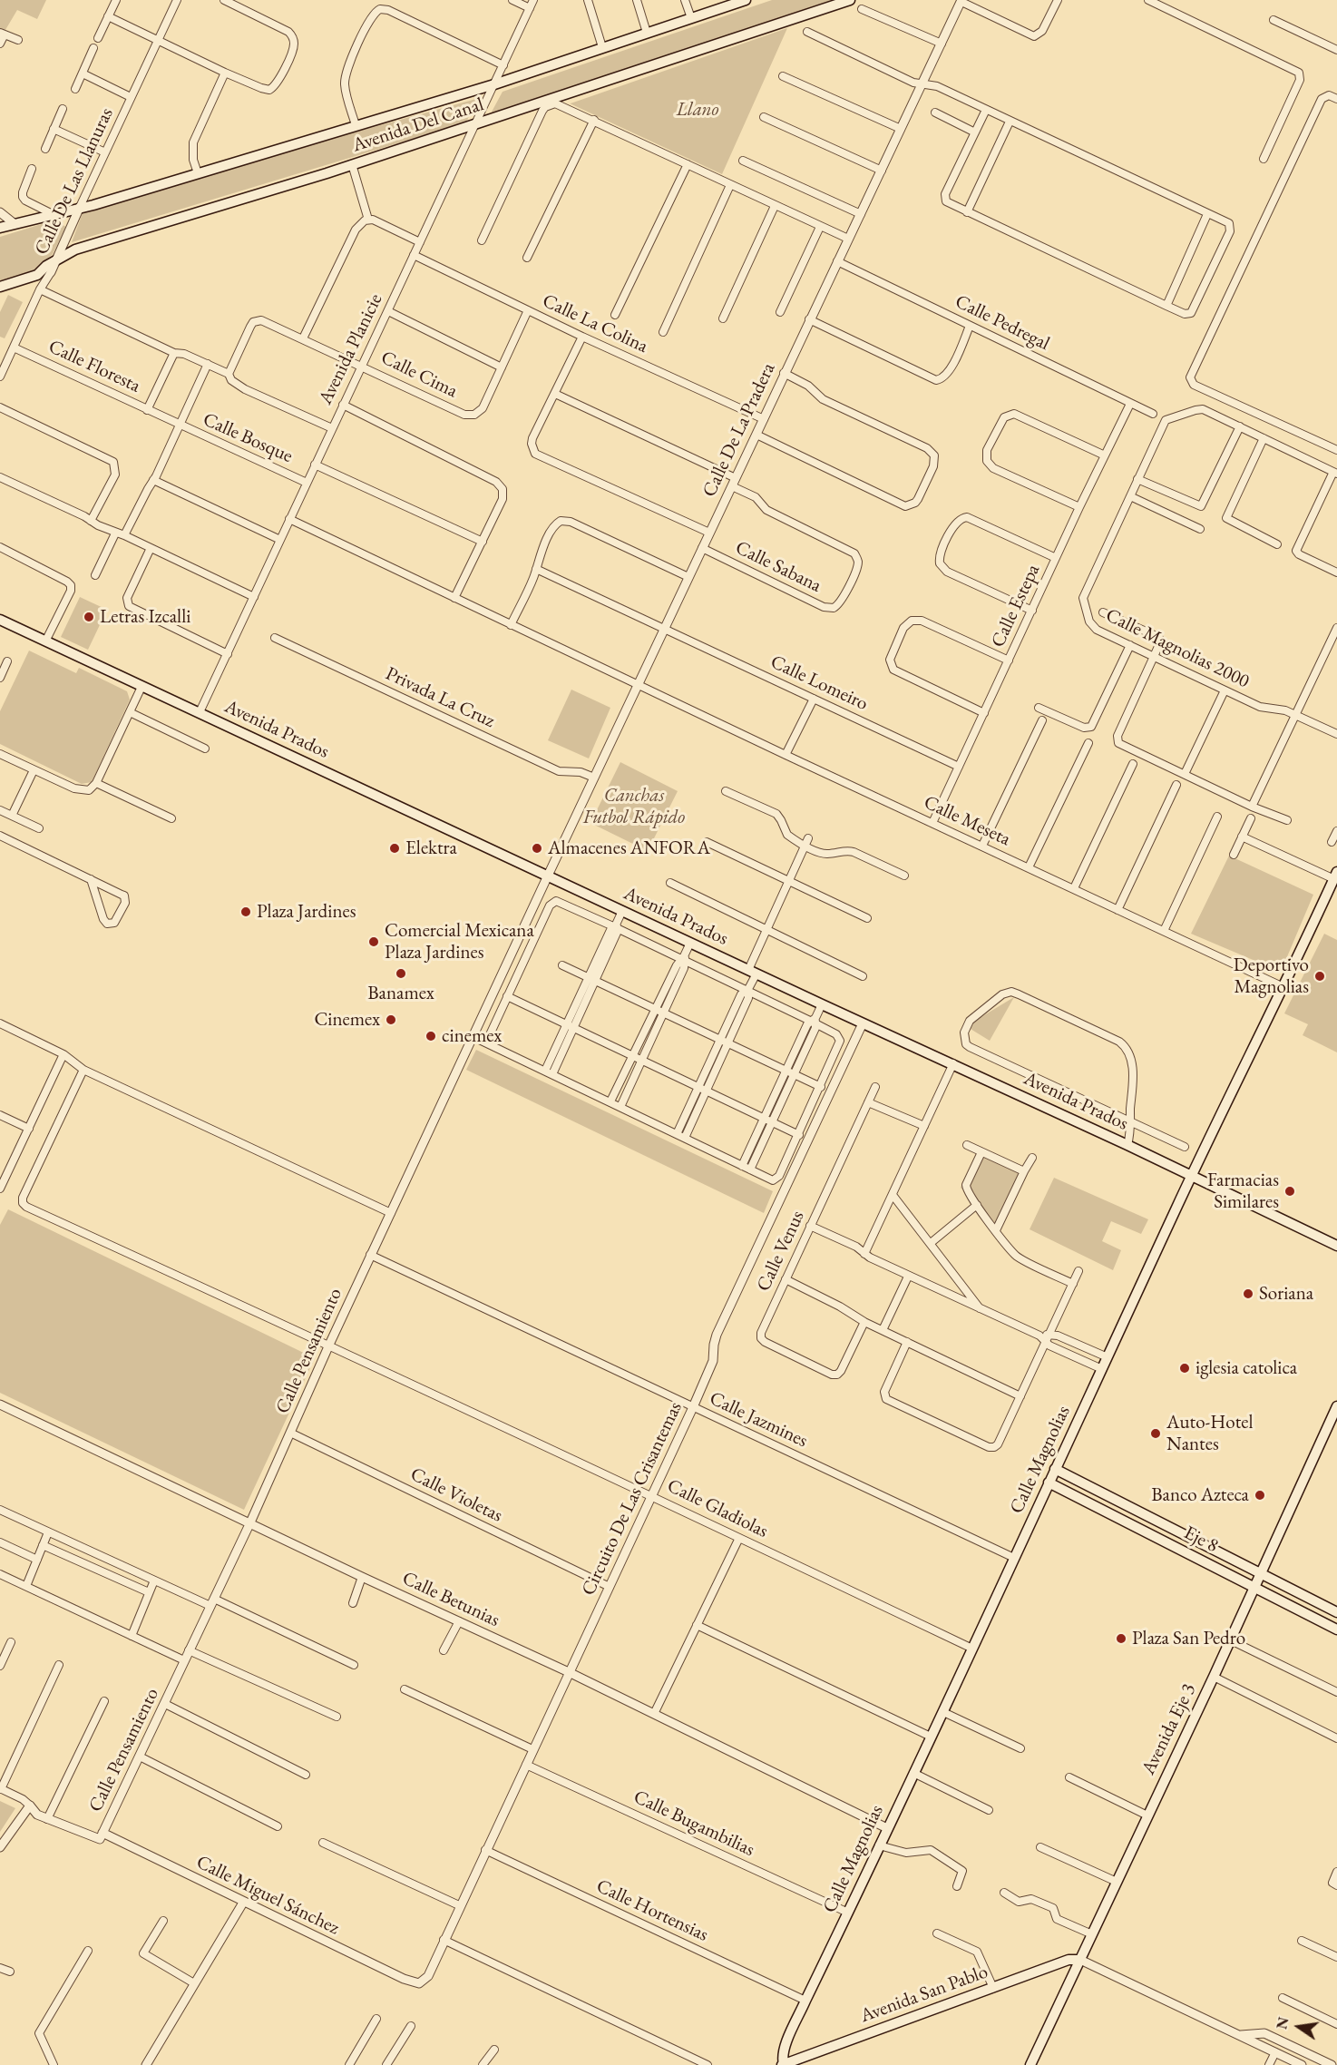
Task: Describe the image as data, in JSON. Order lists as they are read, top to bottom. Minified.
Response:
{"streets":{"main road":["Avenida Del Canal","Avenida Prados","Calle Magnolias","Eje 8","Avenida Eje 3","Avenida San Pablo"],"street":["Calle De Las Llanuras","Calle Pedregal","Calle La Colina","Avenida Planicie","Calle Floresta","Calle Cima","Calle De La Pradera","Calle Bosque","Calle Sabana","Calle Estepa","Calle Magnolias 2000","Calle Lomeiro","Privada La Cruz","Calle Meseta","Calle Venus","Calle Pensamiento","Calle Jazmines","Calle Violetas","Circuito De Las Crisantemas","Calle Gladiolas","Calle Betunias","Calle Bugambilias","Calle Miguel Sánchez","Calle Hortensias"]},"crossings":[["Avenida Del Canal","Calle De Las Llanuras"],["Avenida Del Canal","Avenida Planicie"],["Calle De Las Llanuras","Calle Floresta"],["Calle Pedregal","Calle De La Pradera"],["Calle Pedregal","Calle Estepa"],["Calle La Colina","Avenida Planicie"],["Calle La Colina","Calle De La Pradera"],["Avenida Planicie","Calle Cima"],["Avenida Planicie","Calle Bosque"],["Avenida Planicie","Avenida Prados"],["Avenida Planicie","Calle Meseta"],["Calle De La Pradera","Calle Sabana"],["Calle De La Pradera","Calle Lomeiro"],["Calle De La Pradera","Privada La Cruz"],["Calle De La Pradera","Avenida Prados"],["Calle De La Pradera","Calle Meseta"],["Calle De La Pradera","Calle Pensamiento"],["Calle Estepa","Calle Lomeiro"],["Calle Estepa","Calle Meseta"],["Avenida Prados","Calle Pensamiento"],["Avenida Prados","Calle Magnolias"],["Avenida Prados","Circuito De Las Crisantemas"],["Calle Meseta","Calle Magnolias"],["Calle Pensamiento","Calle Jazmines"],["Calle Pensamiento","Calle Violetas"],["Calle Pensamiento","Calle Gladiolas"],["Calle Pensamiento","Calle Betunias"],["Calle Pensamiento","Calle Miguel Sánchez"],["Calle Jazmines","Calle Magnolias"],["Calle Jazmines","Circuito De Las Crisantemas"],["Calle Magnolias","Calle Gladiolas"],["Calle Magnolias","Eje 8"],["Calle Magnolias","Calle Betunias"],["Calle Magnolias","Calle Bugambilias"],["Calle Magnolias","Calle Hortensias"],["Calle Magnolias","Avenida San Pablo"],["Calle Violetas","Circuito De Las Crisantemas"],["Circuito De Las Crisantemas","Calle Gladiolas"],["Circuito De Las Crisantemas","Calle Betunias"],["Circuito De Las Crisantemas","Calle Bugambilias"],["Circuito De Las Crisantemas","Calle Miguel Sánchez"],["Circuito De Las Crisantemas","Calle Hortensias"],["Eje 8","Avenida Eje 3"],["Avenida Eje 3","Avenida San Pablo"]],"parks":["Llano","Canchas Futbol Rápido"],"places":["Letras Izcalli","Elektra","Almacenes ANFORA","Plaza Jardines","Comercial Mexicana Plaza Jardines","Banamex","Deportivo Magnolias","Cinemex","cinemex","Farmacias Similares","Soriana","iglesia catolica","Auto-Hotel Nantes","Banco Azteca","Plaza San Pedro"],"north":"left"}
